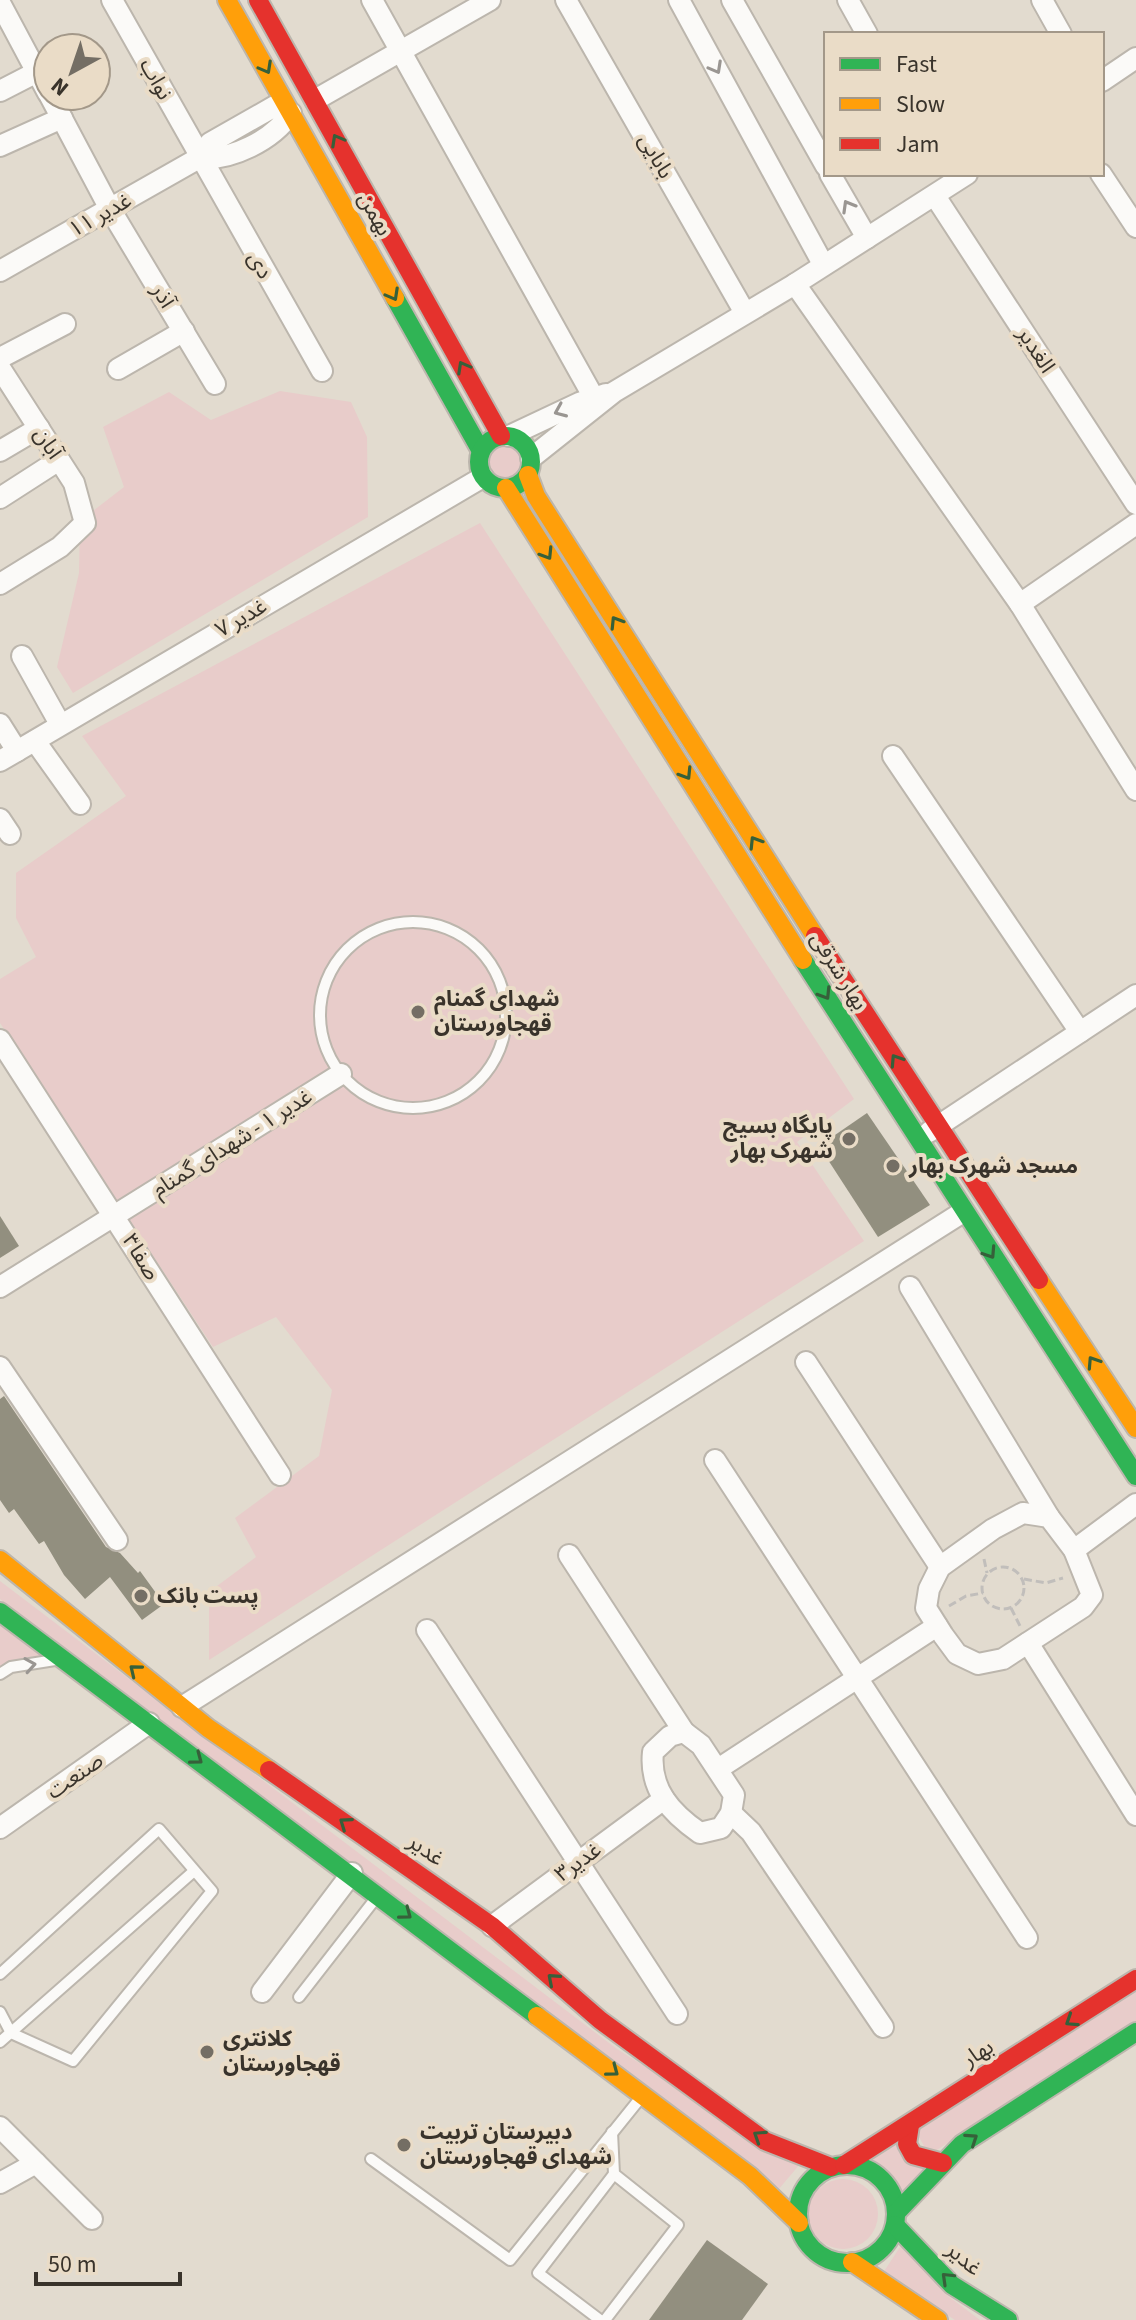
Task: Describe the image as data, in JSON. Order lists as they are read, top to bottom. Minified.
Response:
{"streets":{"street":["نواب","بابایی","بهمن","غدیر ۱۱","دی","آذر","الغدیر","آبان","غدیر ۷","بهار شرقی","غدیر ۱ - شهدای گمنام","صفا۳","صنعت","غدیر","غدیر۳","بهار"]},"crossings":[["نواب","غدیر ۱۱"],["نواب","دی"],["بهمن","غدیر ۱۱"],["بهمن","غدیر ۷"],["بهمن","بهار شرقی"],["غدیر ۱۱","دی"],["غدیر ۱۱","آذر"],["غدیر ۷","بهار شرقی"],["غدیر ۱ - شهدای گمنام","صفا۳"],["غدیر","غدیر۳"],["غدیر","بهار"]],"places":["شهدای گمنام قهجاورستان","پایگاه بسیج شهرک بهار","مسجد شهرک بهار","پست بانک","کلانتری قهجاورستان","دبیرستان تربیت شهدای قهجاورستان"],"legend":["Fast","Slow","Jam"],"scale_bar":"50 m","north":"bottom left"}
